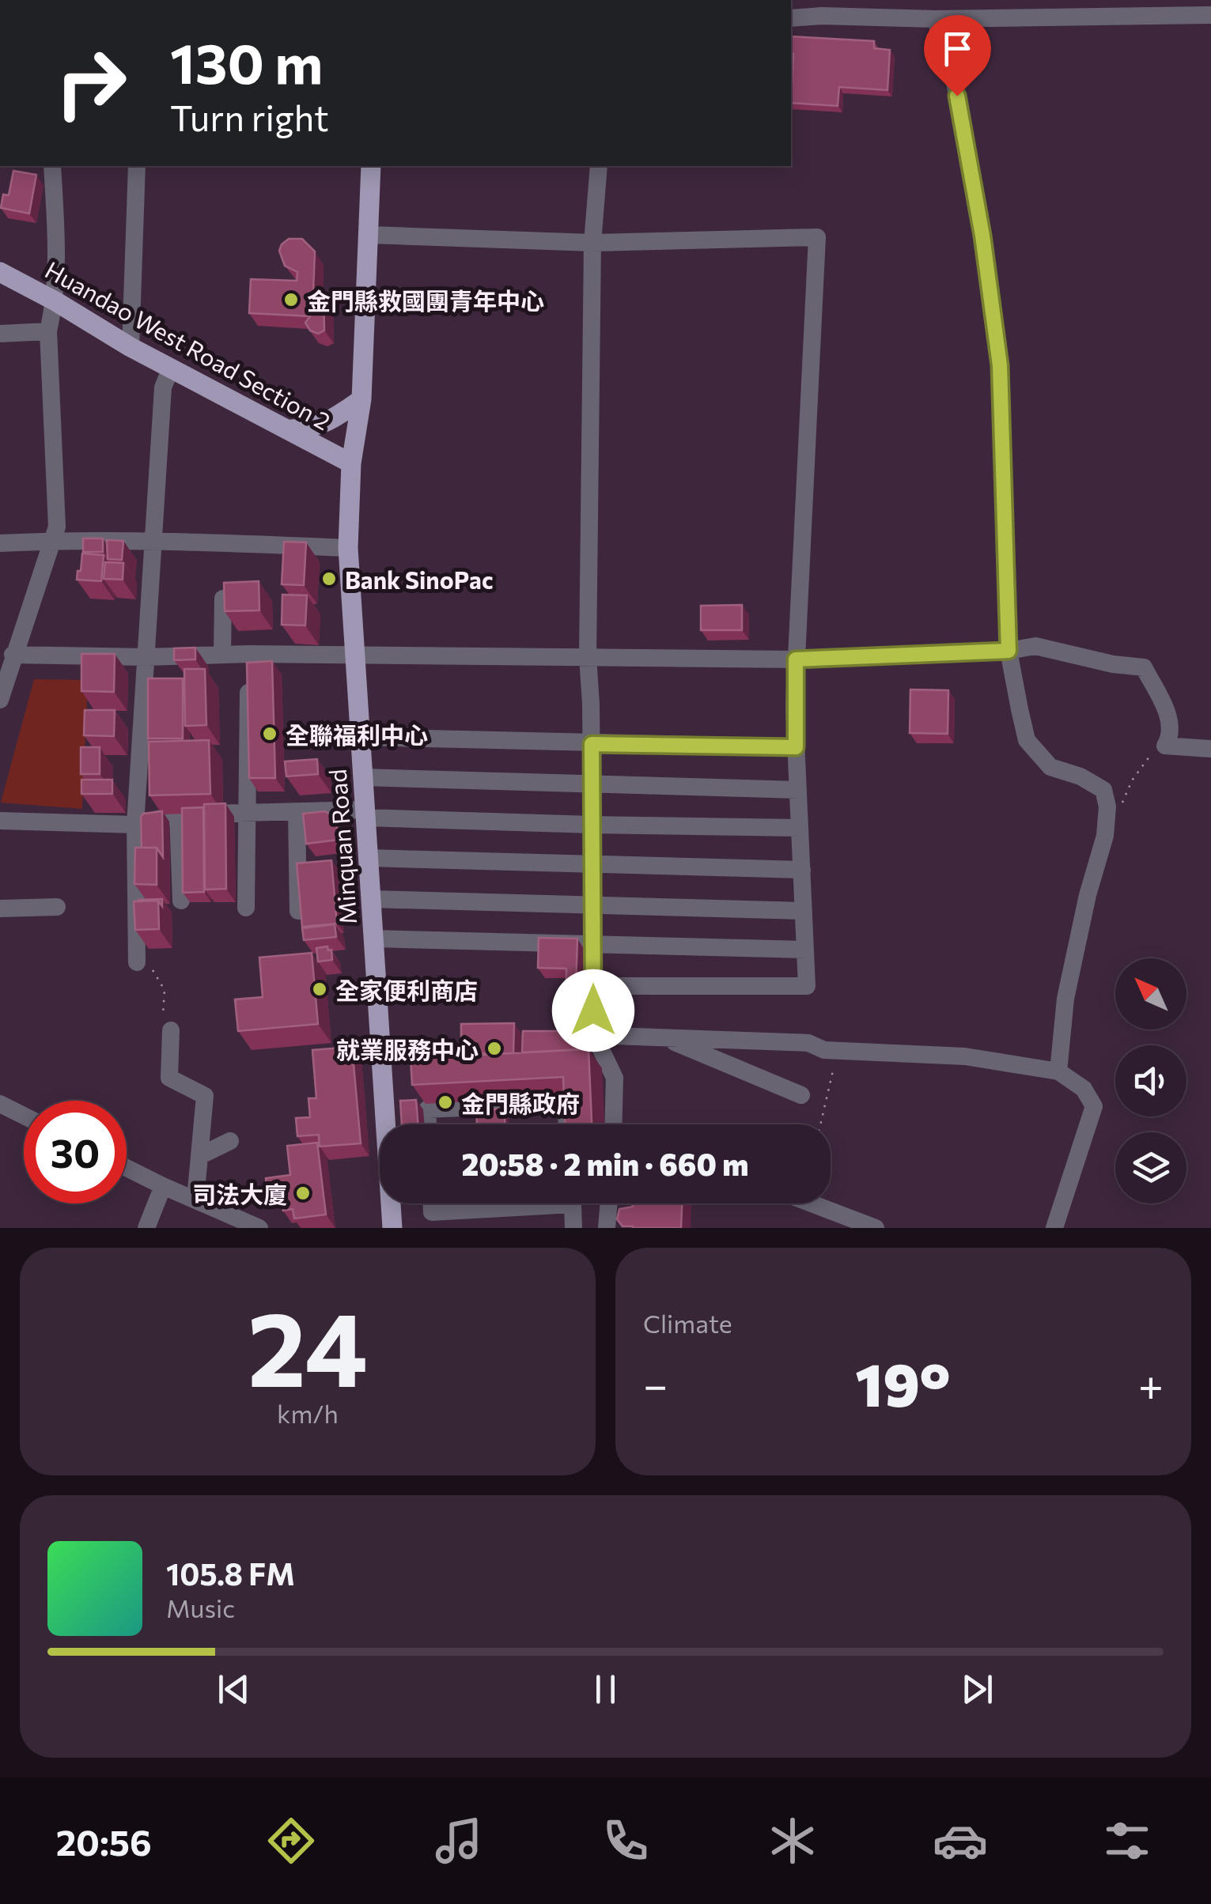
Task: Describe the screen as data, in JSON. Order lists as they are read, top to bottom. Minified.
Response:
{"streets":{"main road":["Huandao West Road Section 2","Minquan Road"]},"crossings":[["Huandao West Road Section 2","Minquan Road"]],"places":["金門縣救國團青年中心","Bank SinoPac","全聯福利中心","全家便利商店","就業服務中心","金門縣政府","司法大廈"],"north":"top left","page":{"turn":["130 m","Turn right"],"limit":"30","trip":"20:58 · 2 min · 660 m","tile":[["24","km/h"],"Climate"],"heat":["−","19°","+"],"song":["105.8 FM","Music"],"tabs":"20:56"}}
